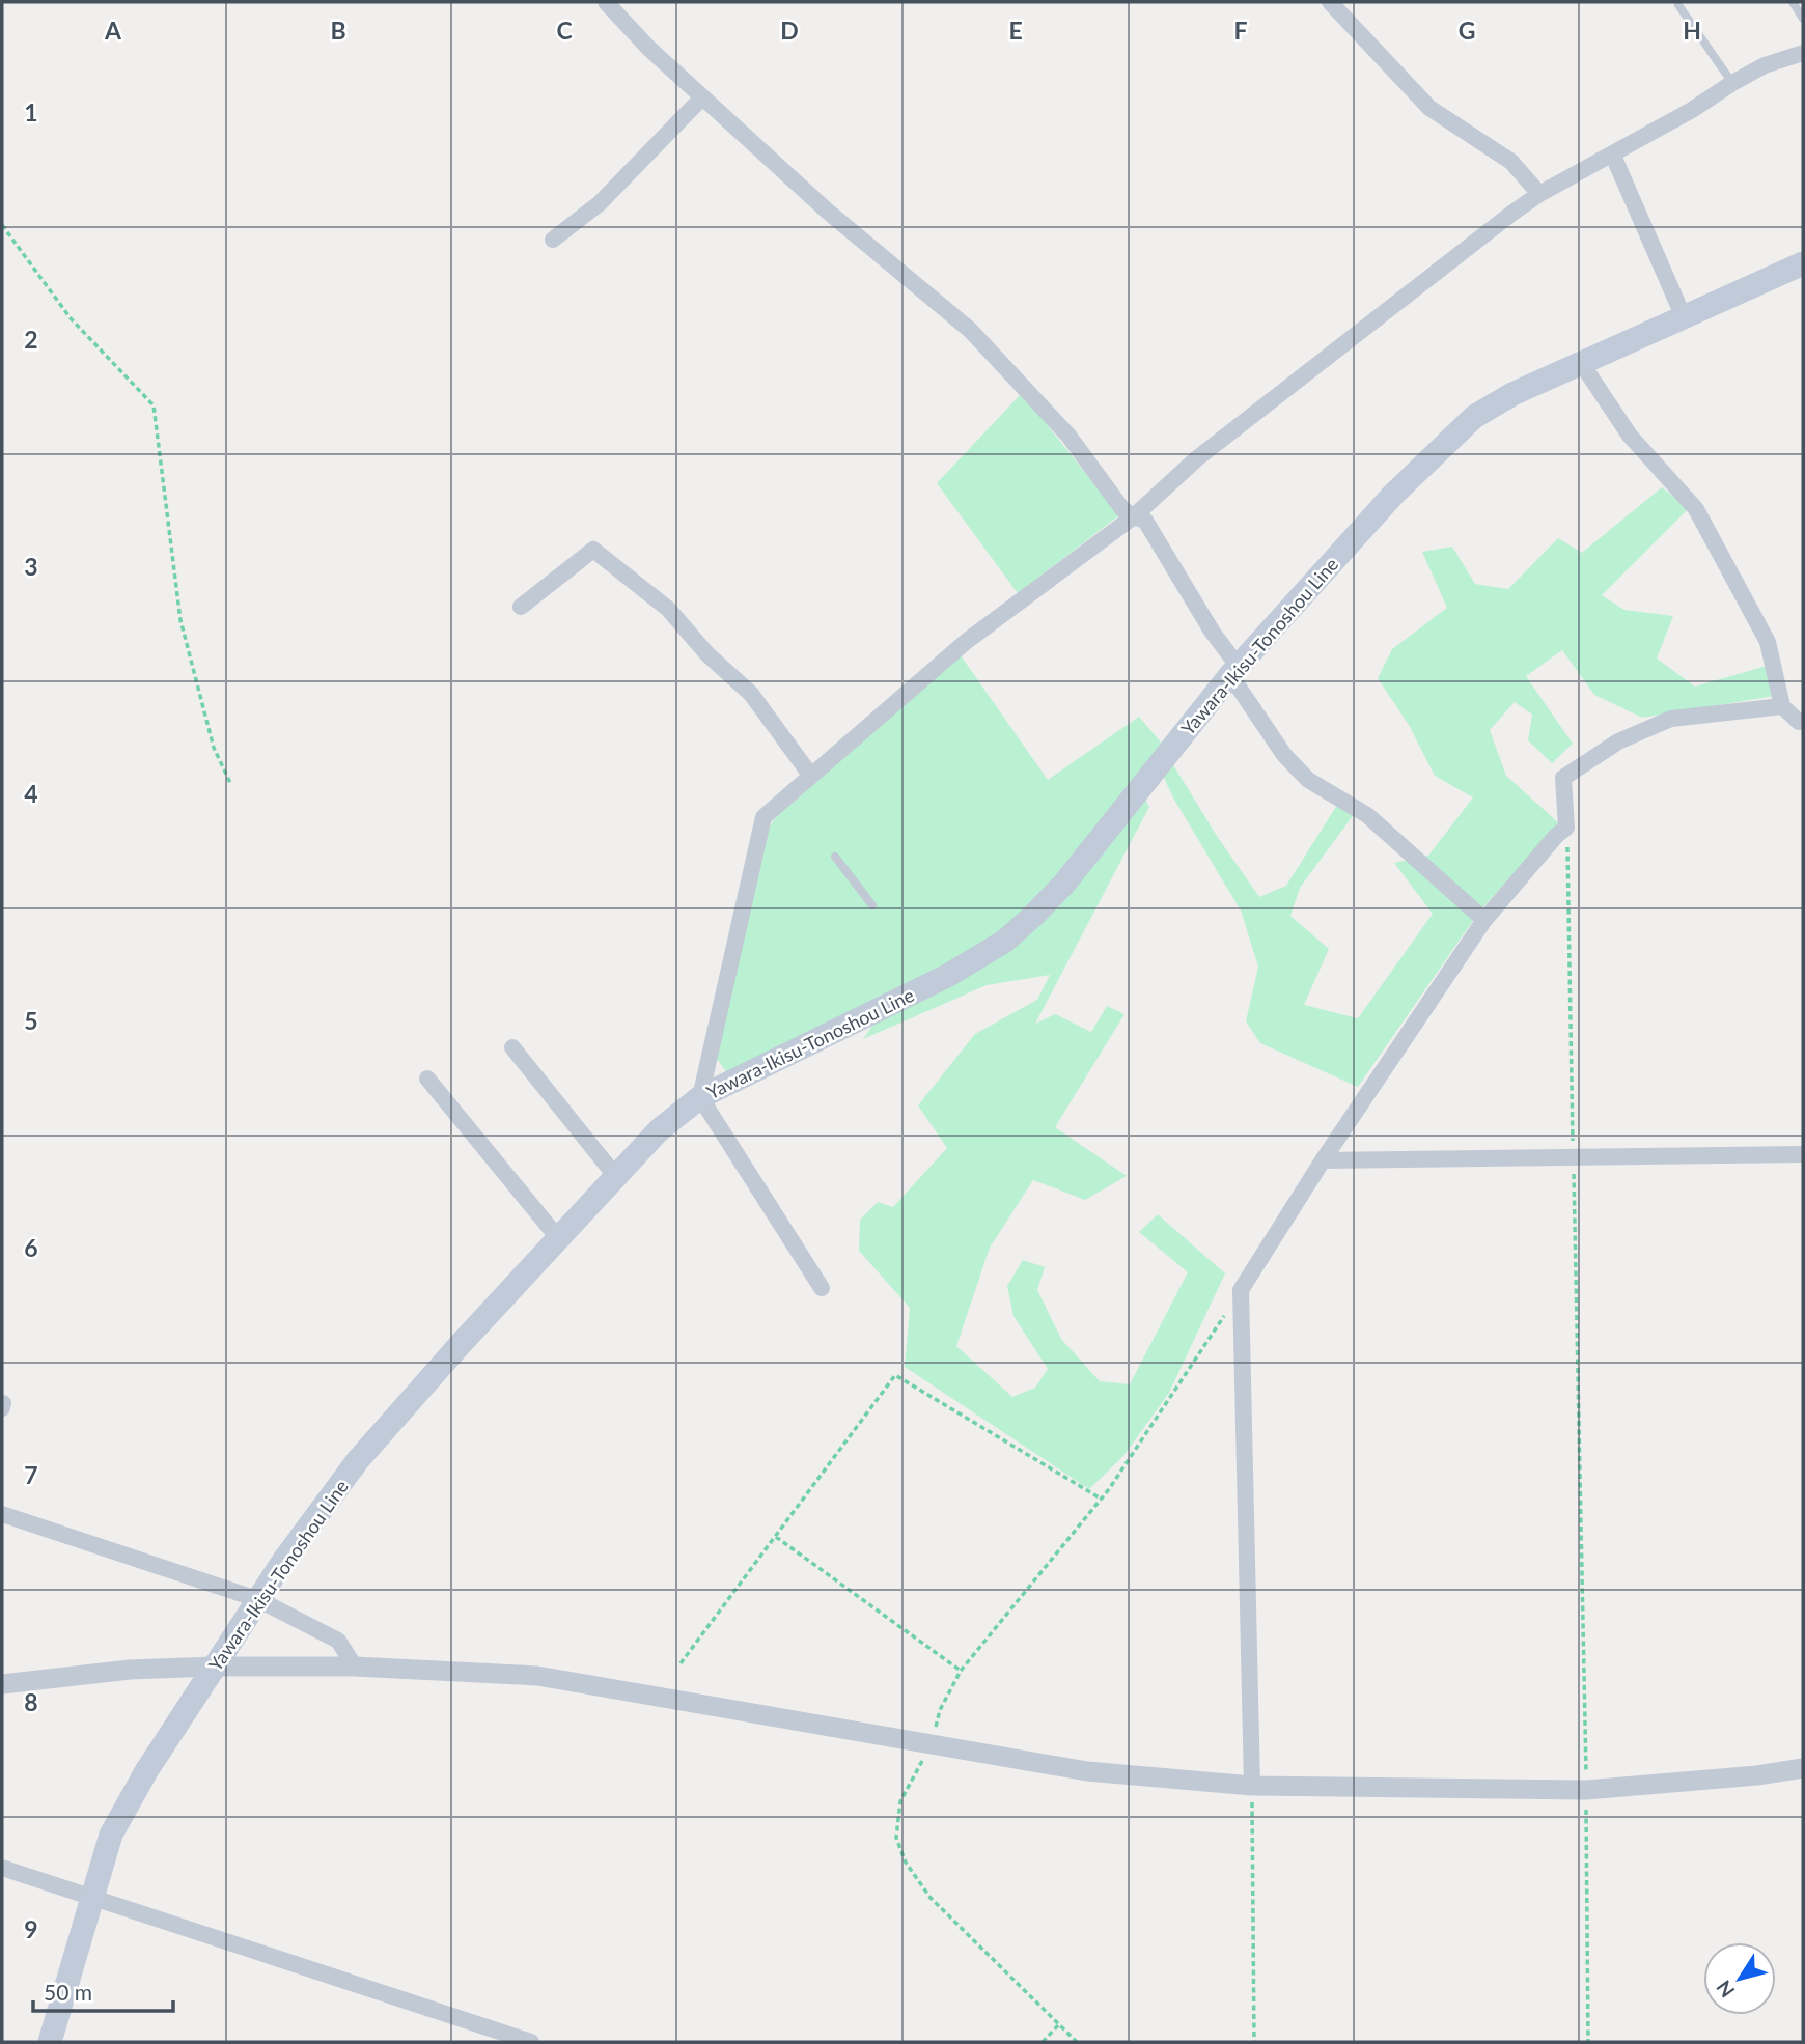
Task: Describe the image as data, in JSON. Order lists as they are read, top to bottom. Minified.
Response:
{"streets":{"main road":["Yawara-Ikisu-Tonoshou Line"]},"scale_bar":"50 m","north":"bottom left","grid":{"columns":["A","B","C","D","E","F","G","H"],"rows":["1","2","3","4","5","6","7","8","9"]}}
